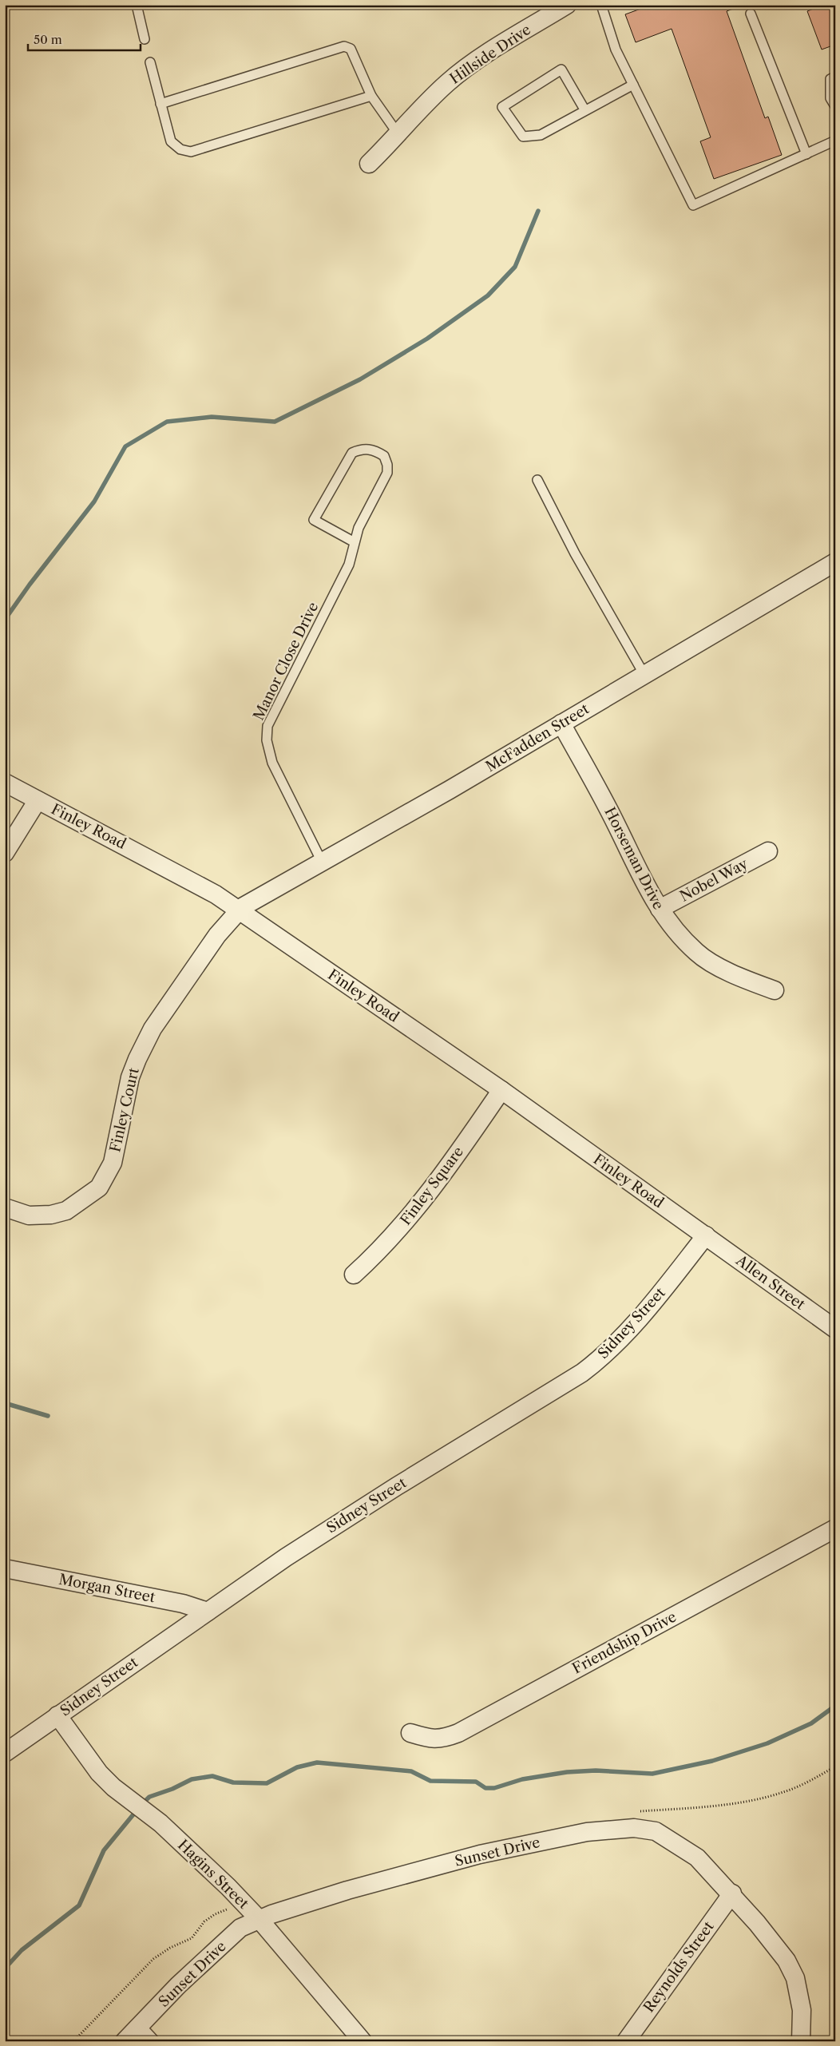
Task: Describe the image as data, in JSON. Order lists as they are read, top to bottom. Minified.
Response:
{"streets":{"street":["Hillside Drive","McFadden Street","Finley Road","Horseman Drive","Nobel Way","Finley Court","Finley Square","Allen Street","Sidney Street","Morgan Street","Friendship Drive","Sunset Drive","Hagins Street","Reynolds Street"],"lane":["Manor Close Drive"]},"crossings":[["Manor Close Drive","McFadden Street"],["McFadden Street","Finley Road"],["McFadden Street","Horseman Drive"],["McFadden Street","Finley Court"],["Finley Road","Finley Court"],["Finley Road","Finley Square"],["Finley Road","Allen Street"],["Finley Road","Sidney Street"],["Horseman Drive","Nobel Way"],["Allen Street","Sidney Street"],["Sidney Street","Morgan Street"],["Sidney Street","Hagins Street"],["Sunset Drive","Hagins Street"],["Sunset Drive","Reynolds Street"]],"scale_bar":"50 m"}
